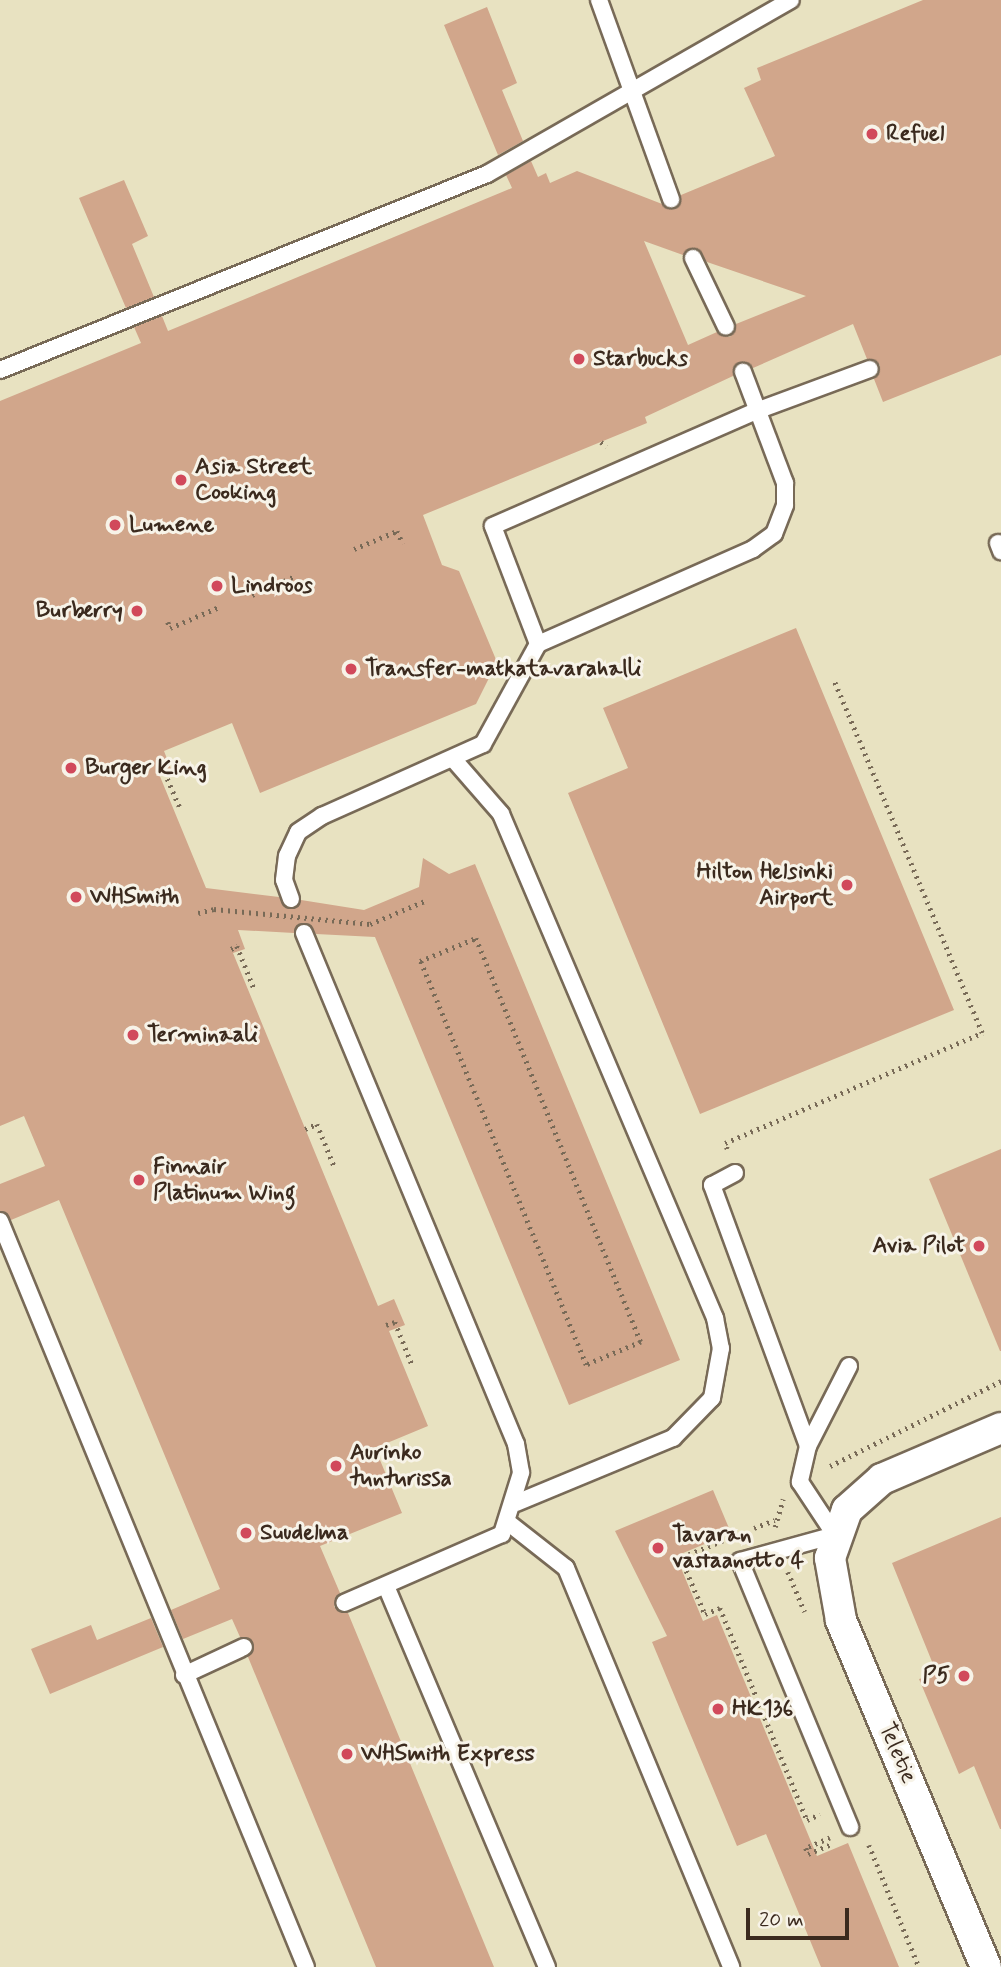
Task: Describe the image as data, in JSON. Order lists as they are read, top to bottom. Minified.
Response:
{"streets":{"street":["Teletie"]},"places":["Refuel","Starbucks","Asia Street Cooking","Lumene","Lindroos","Burberry","Transfer-matkatavarahalli","Burger King","Hilton Helsinki Airport","WHSmith","Terminaali","Finnair Platinum Wing","Avia Pilot","Aurinko tunturissa","Suudelma","Tavaran vastaanotto 4","P5","HK136","WHSmith Express"],"scale_bar":"20 m"}
